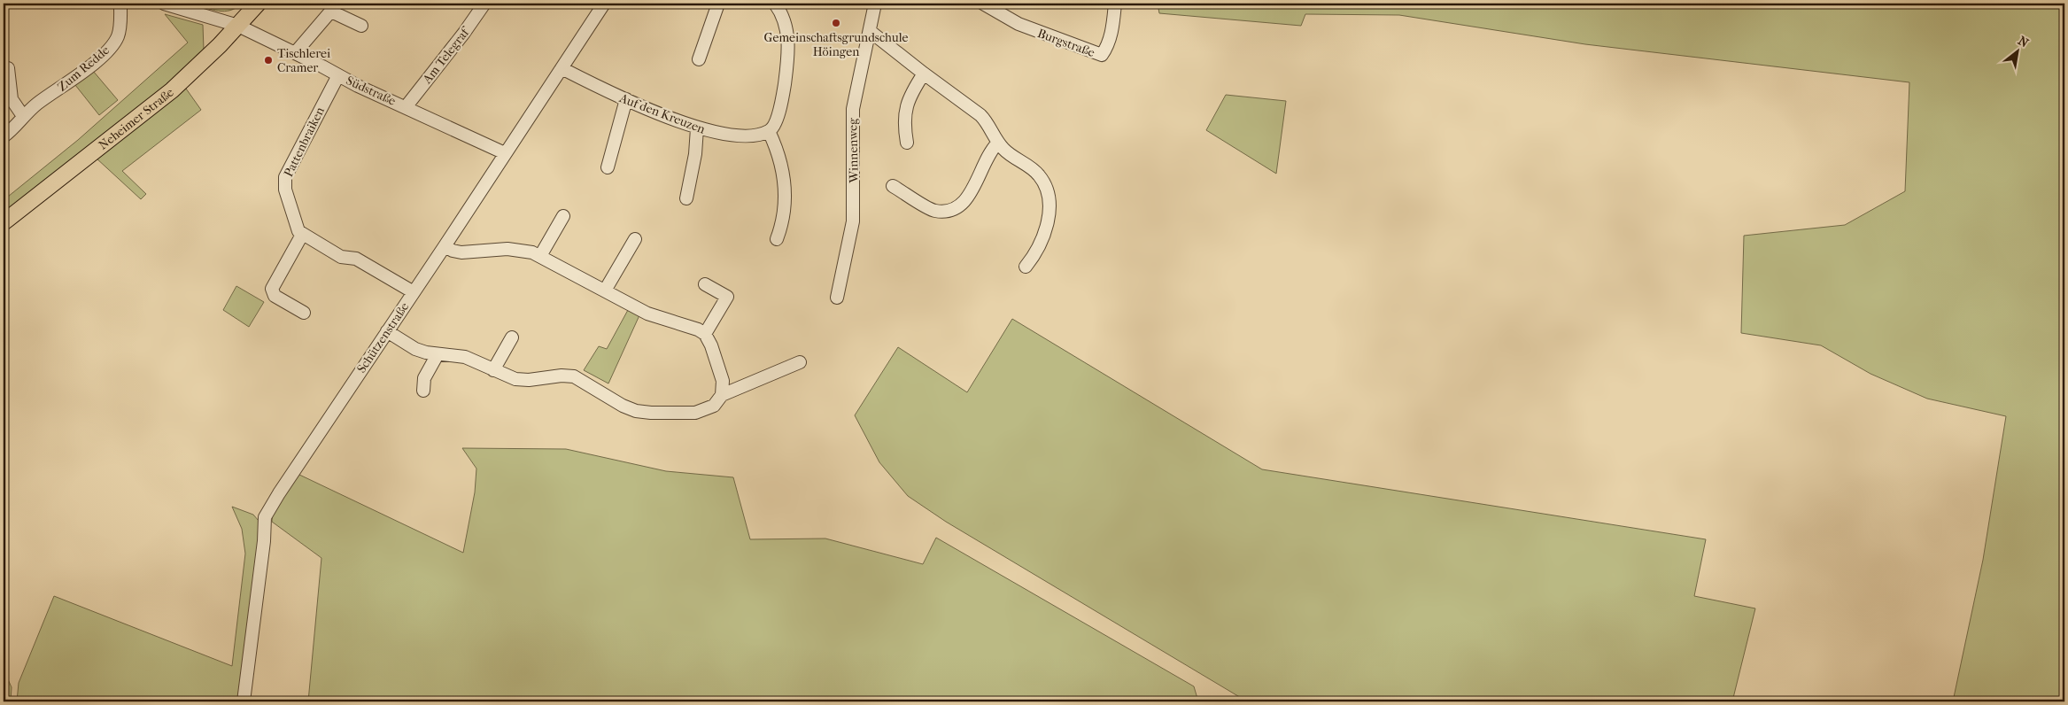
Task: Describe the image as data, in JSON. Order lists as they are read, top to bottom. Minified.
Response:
{"streets":{"main road":["Neheimer Straße"],"street":["Burgstraße","Am Telegraf","Zum Redde","Südstraße","Auf den Kreuzen","Pattenbraiken","Winnenweg","Schützenstraße"]},"crossings":[["Am Telegraf","Südstraße"],["Südstraße","Neheimer Straße"],["Südstraße","Pattenbraiken"],["Südstraße","Schützenstraße"],["Auf den Kreuzen","Schützenstraße"]],"places":["Gemeinschaftsgrundschule Höingen","Tischlerei Cramer"],"north":"top right"}
